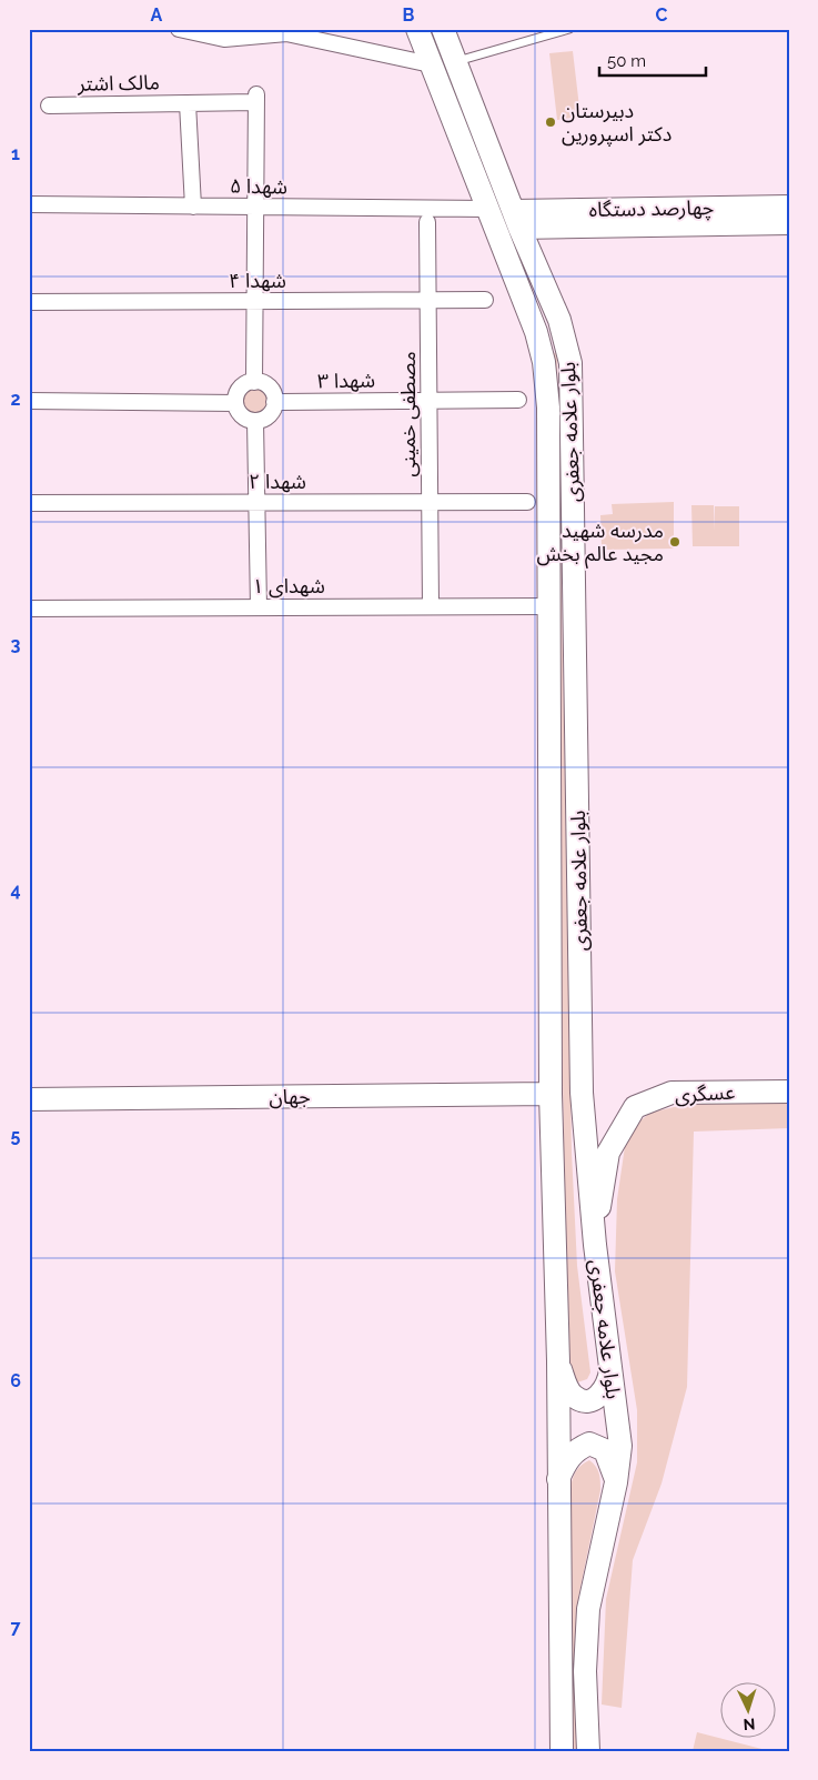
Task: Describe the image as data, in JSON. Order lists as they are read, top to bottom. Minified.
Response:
{"streets":{"main road":["چهارصد دستگاه","بلوار علامه جعفری","عسگری","جهان"],"street":["مالک اشتر","شهدا ۵","شهدا ۴","شهدا ۳","مصطفی خمینی","شهدا ۲","شهدای ۱"]},"crossings":[["مالک اشتر","شهدا ۵"],["شهدا ۵","بلوار علامه جعفری"],["چهارصد دستگاه","بلوار علامه جعفری"],["شهدا ۴","مصطفی خمینی"],["شهدا ۳","مصطفی خمینی"],["مصطفی خمینی","شهدا ۲"],["مصطفی خمینی","شهدای ۱"],["بلوار علامه جعفری","شهدای ۱"],["بلوار علامه جعفری","عسگری"],["بلوار علامه جعفری","جهان"]],"places":["دبیرستان دکتر اسپرورین","مدرسه شهید مجید عالم بخش"],"scale_bar":"50 m","north":"bottom","grid":{"columns":["A","B","C"],"rows":["1","2","3","4","5","6","7"]}}
